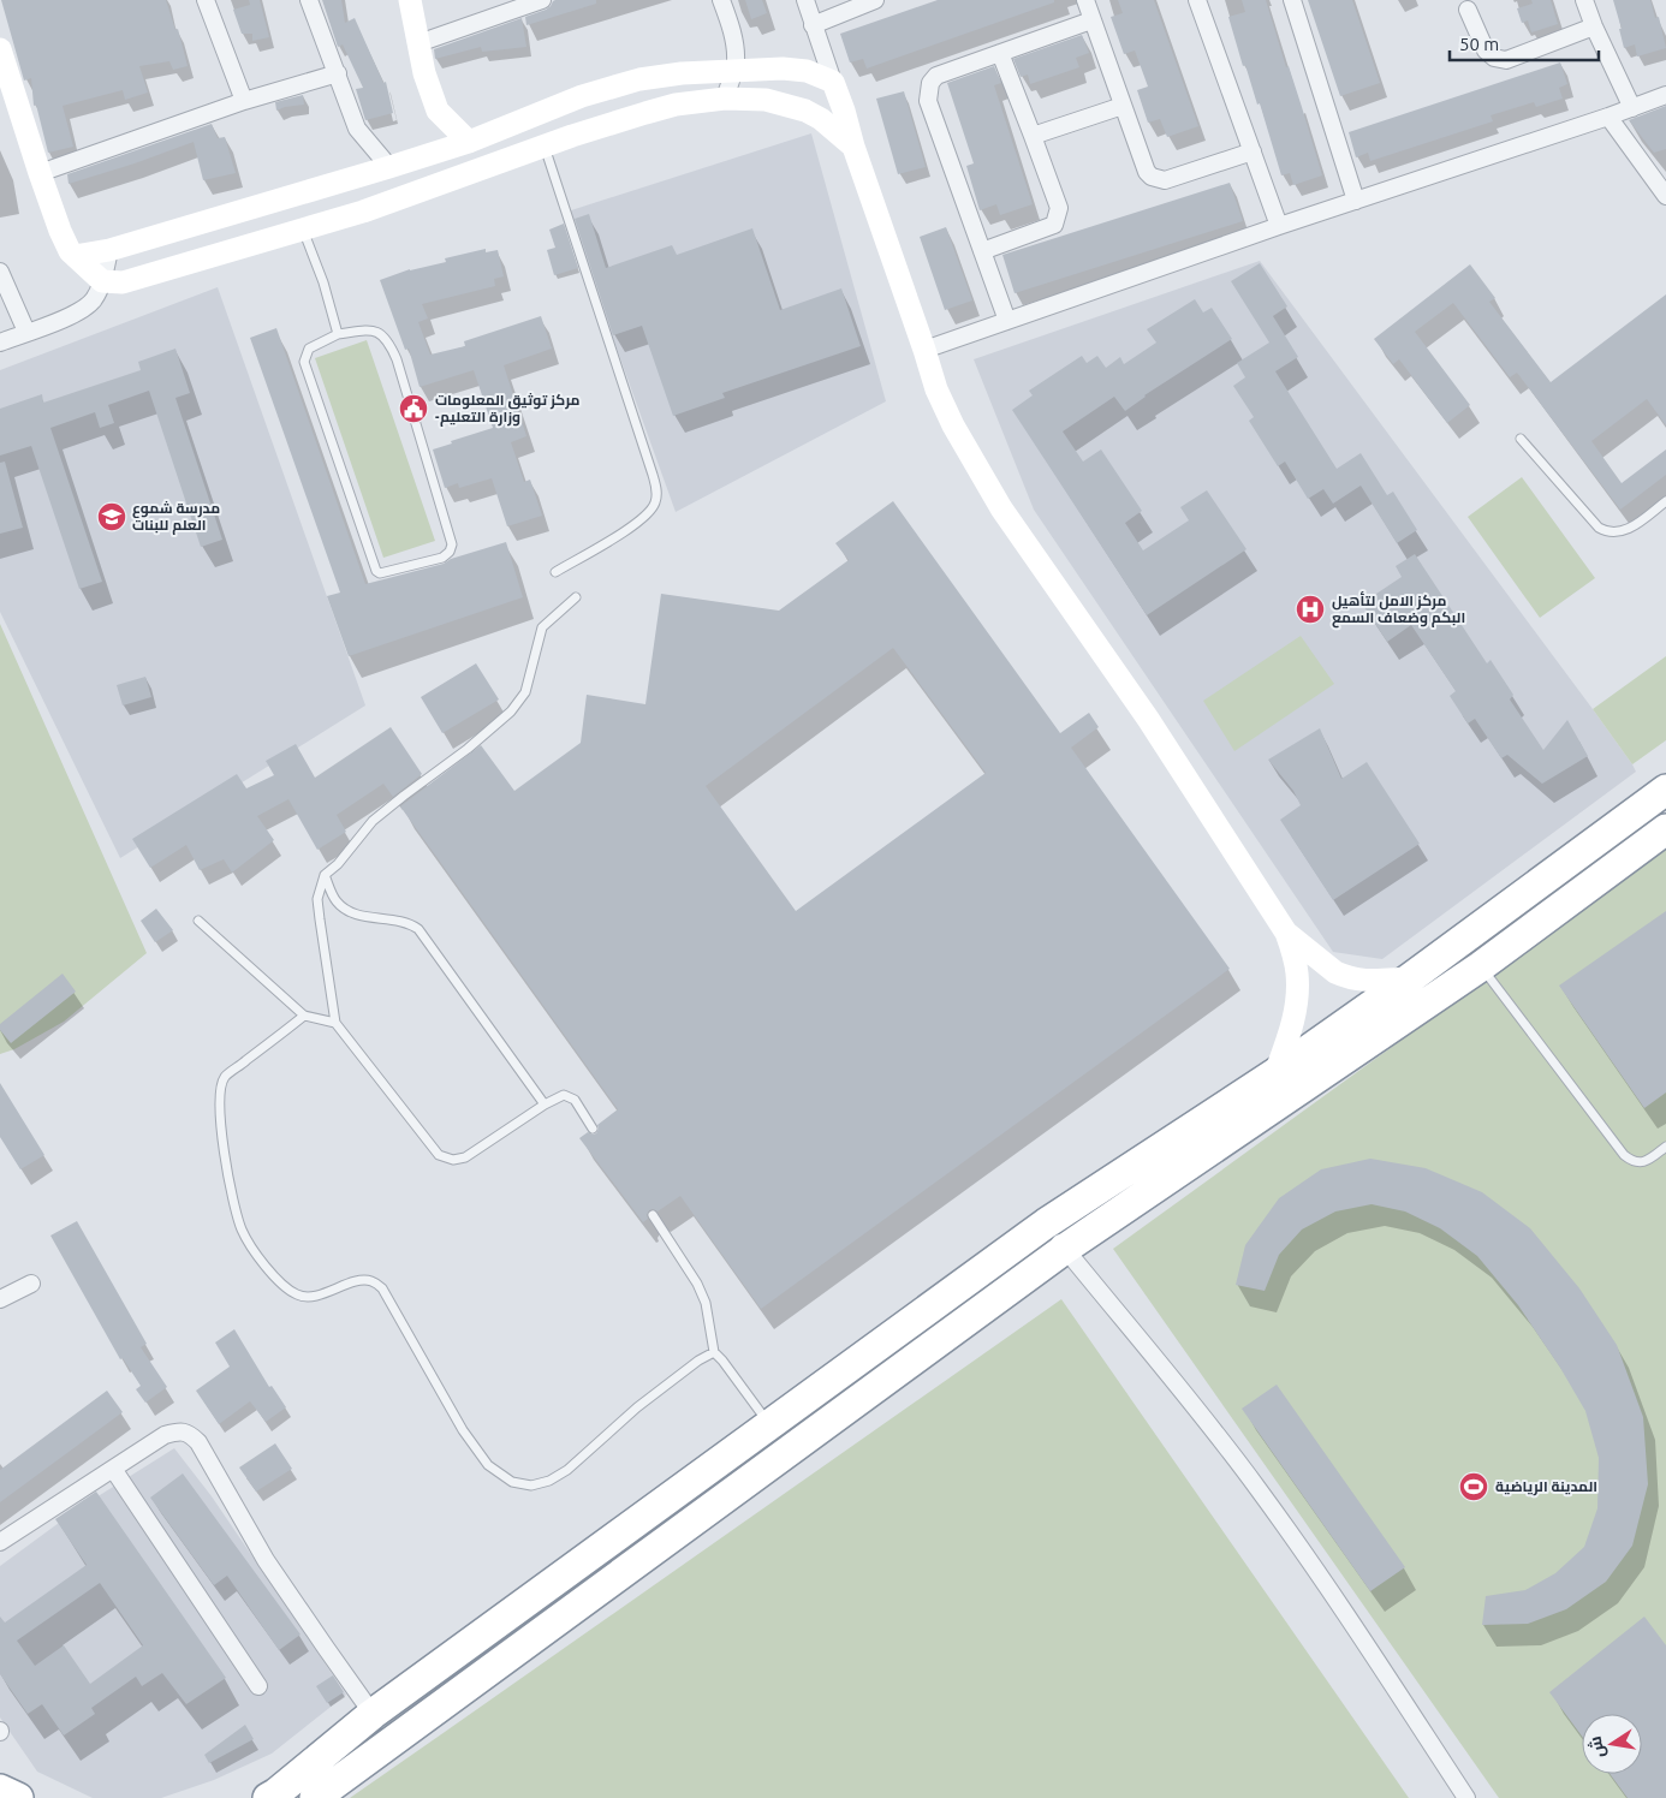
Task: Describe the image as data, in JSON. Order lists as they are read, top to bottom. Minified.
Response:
{"places":{"public building":["مركز توثيق المعلومات -وزارة التعليم"],"school or university":["مدرسة شموع العلم للبنات"],"hospital":["مركز الامل لتأهيل البكم وضعاف السمع"],"sports":["المدينة الرياضية"]},"scale_bar":"50 m","north":"left"}
